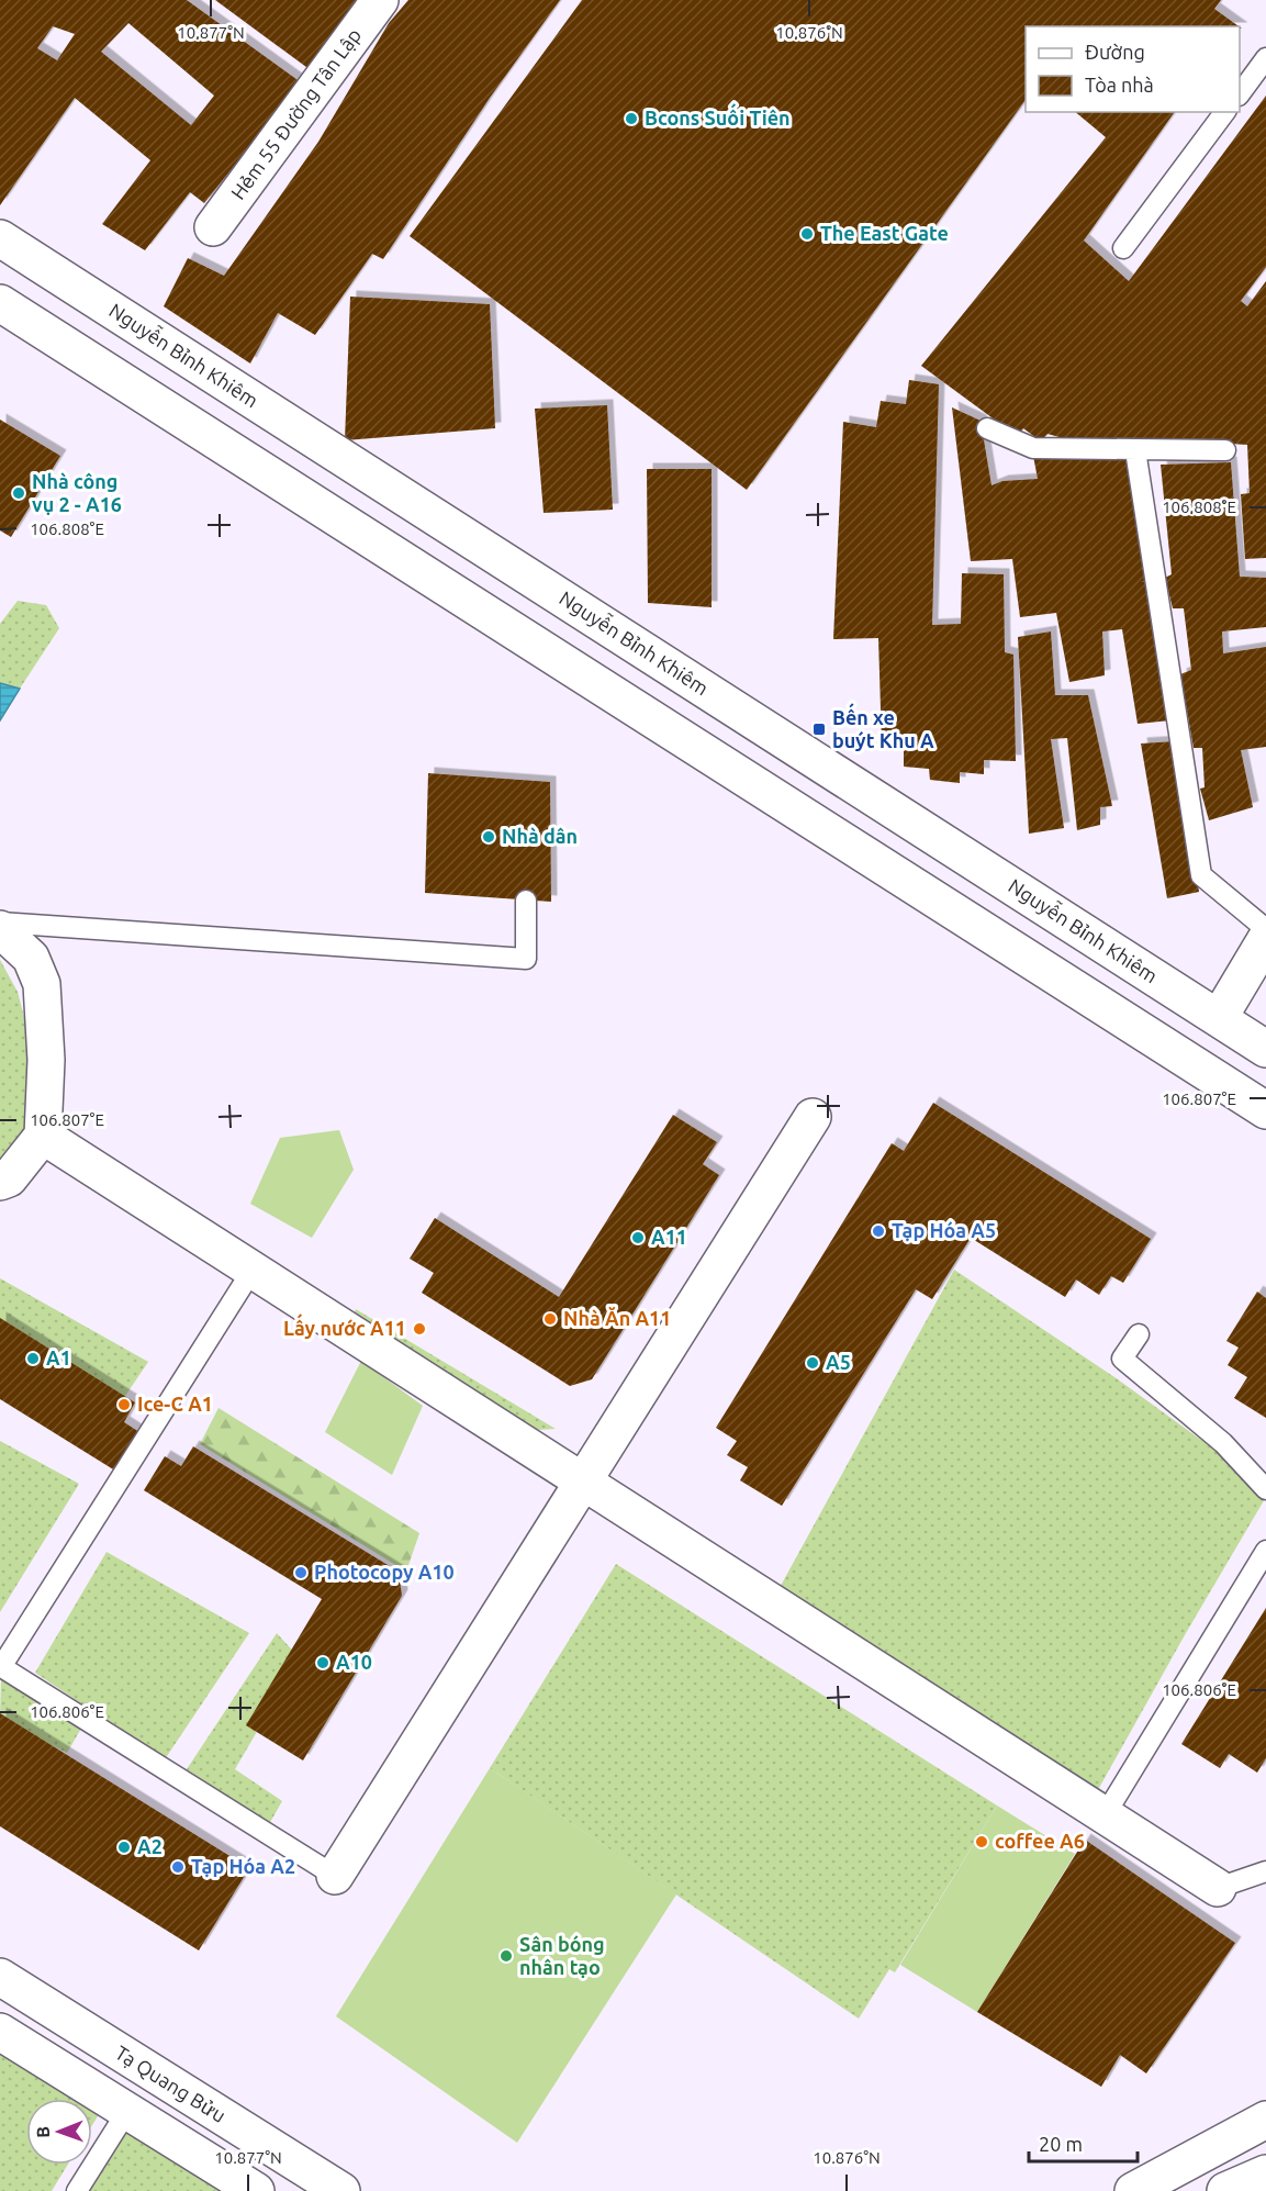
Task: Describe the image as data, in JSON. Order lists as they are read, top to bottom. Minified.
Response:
{"streets":{"street":["Hẻm 55 Đường Tân Lập","Nguyễn Bỉnh Khiêm","Tạ Quang Bửu"]},"places":{"other":["Bcons Suối Tiên","The East Gate","Nhà công vụ 2 - A16","Nhà dân","Tạp Hóa A5","A11","Nhà Ăn A11","Lấy nước A11","A1","A5","Ice-C A1","Photocopy A10","A10","coffee A6","A2","Tạp Hóa A2","Sân bóng nhân tạo"],"transit":["Bến xe buýt Khu A"]},"legend":["Đường","Tòa nhà"],"scale_bar":"20 m","north":"left","coordinates":["10.877°N","10.876°N","106.808°E","106.807°E","106.806°E"]}
